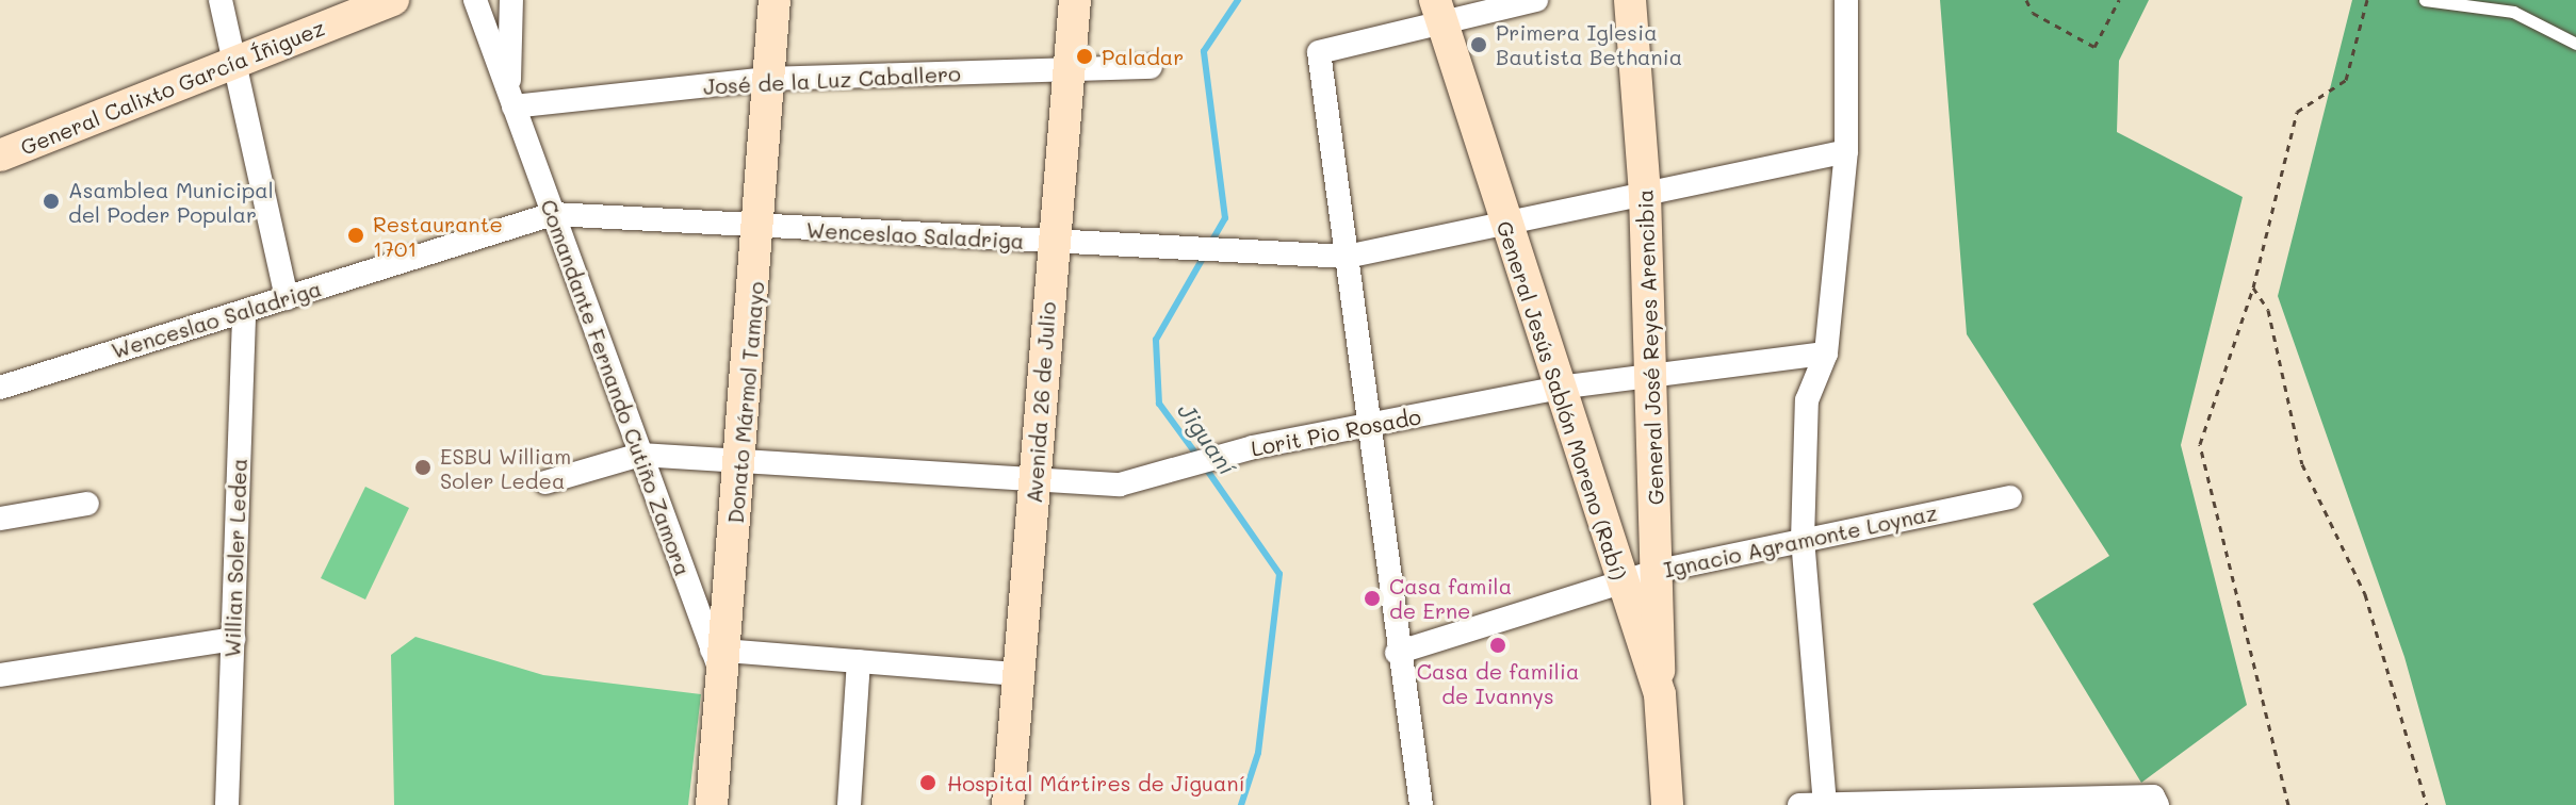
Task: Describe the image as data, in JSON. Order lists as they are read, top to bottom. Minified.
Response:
{"streets":{"street":["José de la Luz Caballero","General Calixto García Íñiguez","Wenceslao Saladriga","General José Reyes Arencibia","Comandante Fernando Cutiño Zamora","General Jesús Sablón Moreno (Rabí)","Donato Mármol Tamayo","Avenida 26 de Julio","Lorit Pio Rosado","Ignacio Agramonte Loynaz","Willian Soler Ledea"]},"crossings":[["José de la Luz Caballero","Comandante Fernando Cutiño Zamora"],["José de la Luz Caballero","Donato Mármol Tamayo"],["José de la Luz Caballero","Avenida 26 de Julio"],["Wenceslao Saladriga","General José Reyes Arencibia"],["Wenceslao Saladriga","Comandante Fernando Cutiño Zamora"],["Wenceslao Saladriga","General Jesús Sablón Moreno (Rabí)"],["Wenceslao Saladriga","Donato Mármol Tamayo"],["Wenceslao Saladriga","Avenida 26 de Julio"],["Wenceslao Saladriga","Willian Soler Ledea"],["General José Reyes Arencibia","General Jesús Sablón Moreno (Rabí)"],["General José Reyes Arencibia","Lorit Pio Rosado"],["General José Reyes Arencibia","Ignacio Agramonte Loynaz"],["Comandante Fernando Cutiño Zamora","Donato Mármol Tamayo"],["Comandante Fernando Cutiño Zamora","Lorit Pio Rosado"],["General Jesús Sablón Moreno (Rabí)","Lorit Pio Rosado"],["General Jesús Sablón Moreno (Rabí)","Ignacio Agramonte Loynaz"],["Donato Mármol Tamayo","Lorit Pio Rosado"],["Avenida 26 de Julio","Lorit Pio Rosado"]],"water":["Jiguaní"],"places":["Primera Iglesia Bautista Bethania","Paladar","Asamblea Municipal del Poder Popular","Restaurante 1701","ESBU William Soler Ledea","Casa famila de Erne","Casa de familia de Ivannys","Hospital Mártires de Jiguaní"]}
